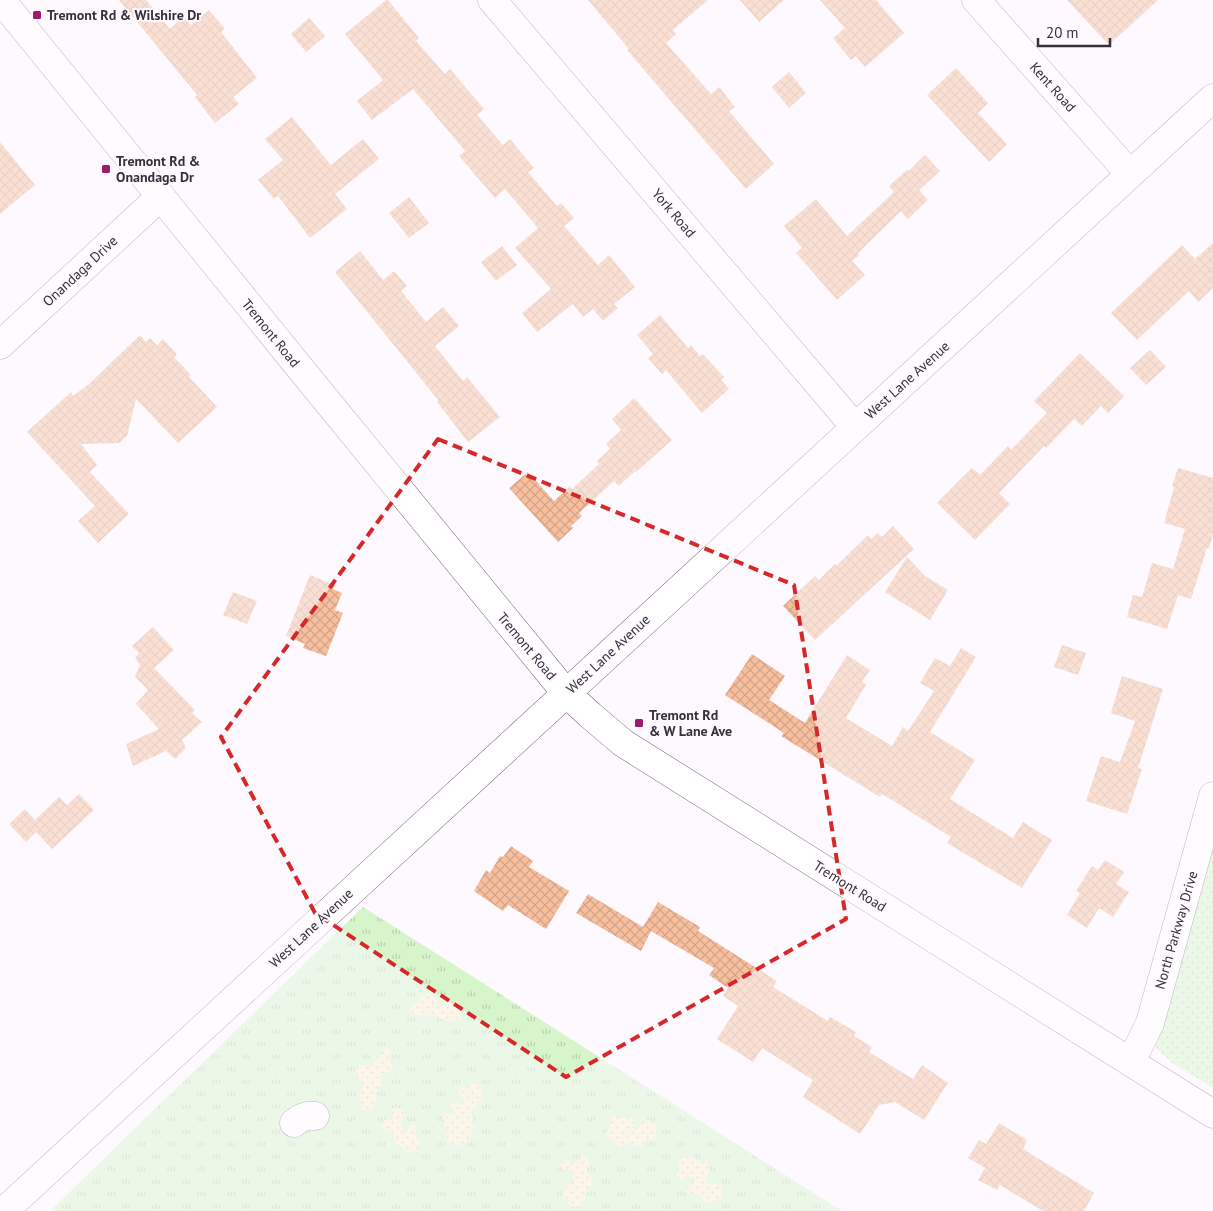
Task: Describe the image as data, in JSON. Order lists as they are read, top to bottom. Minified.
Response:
{"streets":{"main road":["Kent Road","York Road","Onandaga Drive","Tremont Road","West Lane Avenue","North Parkway Drive"]},"crossings":[["Kent Road","West Lane Avenue"],["York Road","West Lane Avenue"],["Onandaga Drive","Tremont Road"],["Tremont Road","West Lane Avenue"],["Tremont Road","North Parkway Drive"]],"places":{"transit":["Tremont Rd & Wilshire Dr","Tremont Rd & Onandaga Dr","Tremont Rd & W Lane Ave"]},"scale_bar":"20 m"}
